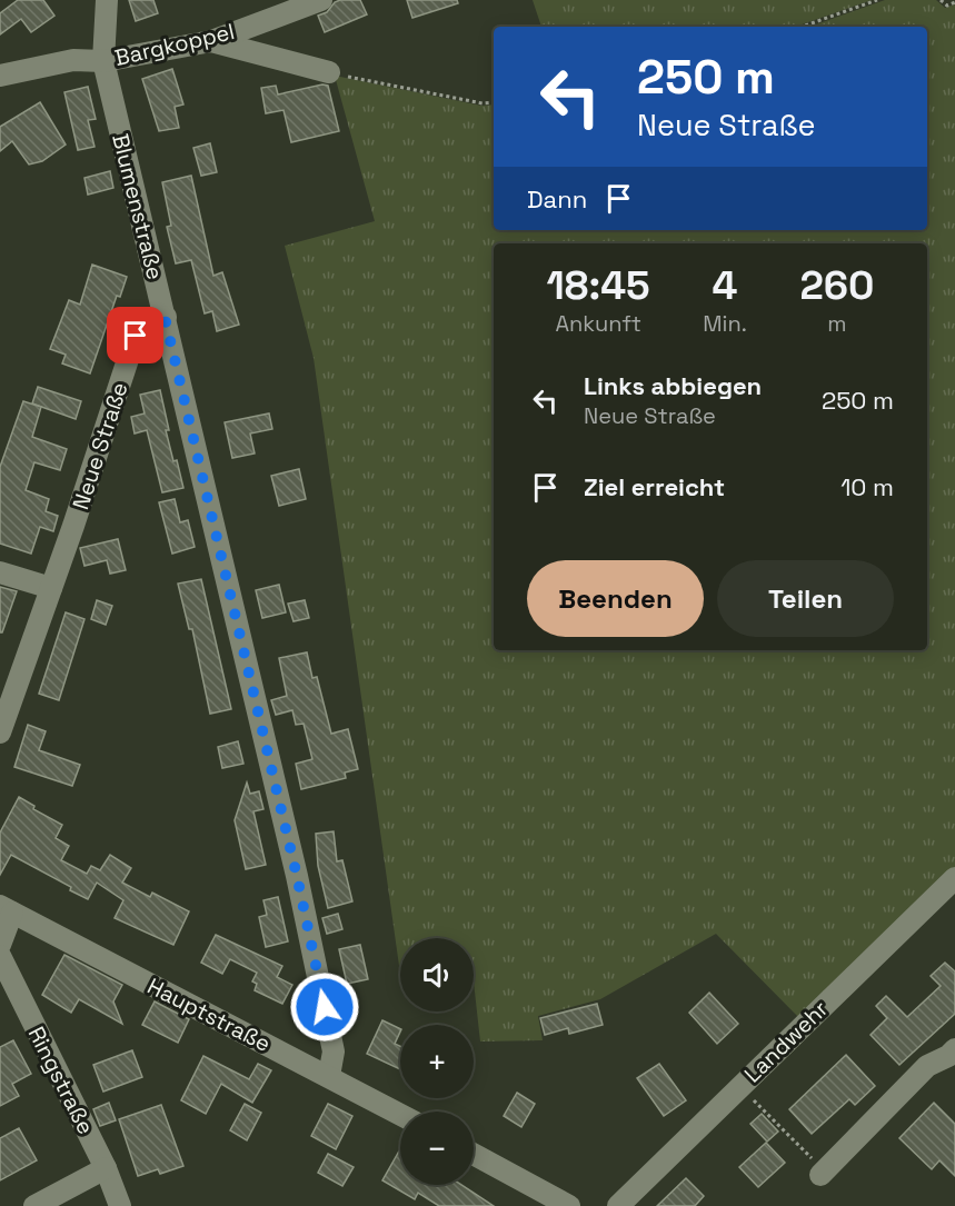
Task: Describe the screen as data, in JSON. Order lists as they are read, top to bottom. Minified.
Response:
{"streets":{"street":["Bargkoppel","Blumenstraße","Neue Straße","Hauptstraße","Landwehr","Ringstraße"]},"crossings":[["Bargkoppel","Blumenstraße"],["Blumenstraße","Neue Straße"],["Blumenstraße","Hauptstraße"]],"page":{"turn":["250 m","Neue Straße"],"then":"Dann","eta":["18:45","Ankunft","4","Min.","260","m"],"list":[{"name":"Links abbiegen","note":"Neue Straße","value":"250 m"},{"name":"Ziel erreicht","value":"10 m"}],"buttons":["Beenden","Teilen"],"map_buttons":["+","−"]}}
